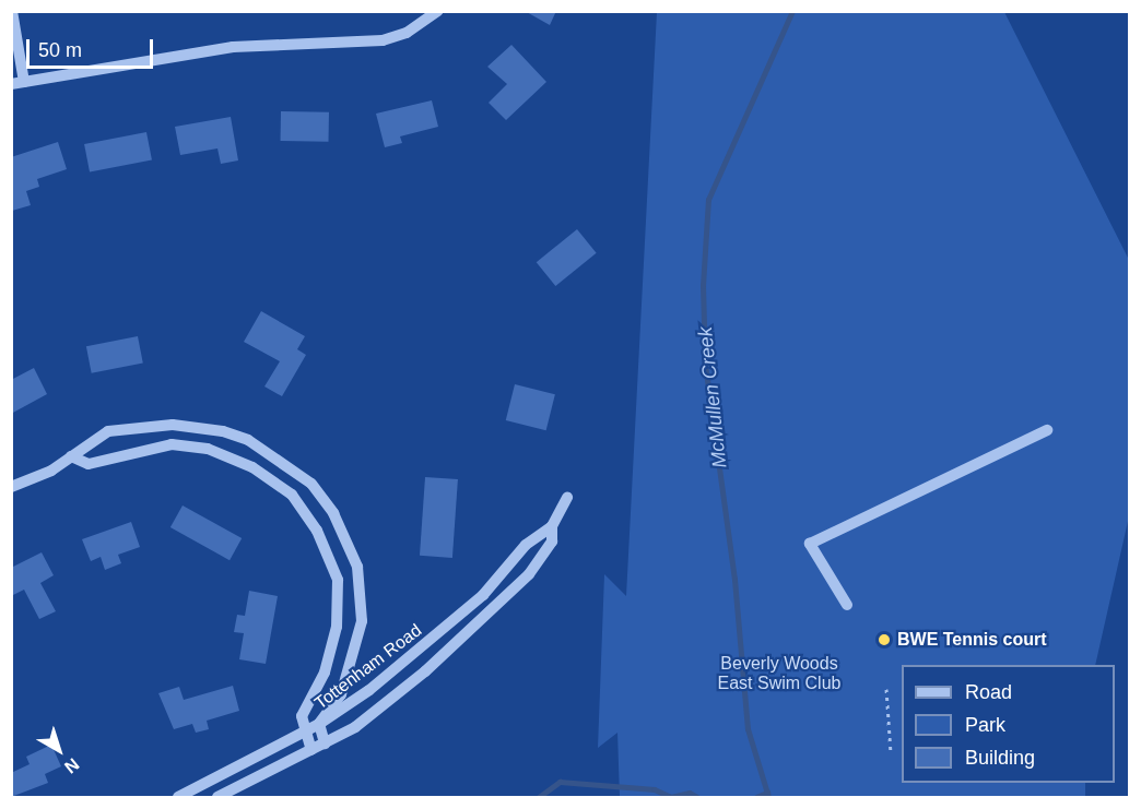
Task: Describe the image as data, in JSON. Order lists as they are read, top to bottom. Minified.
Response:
{"streets":{"street":["Tottenham Road"]},"water":["McMullen Creek"],"parks":["Beverly Woods East Swim Club"],"places":["BWE Tennis court"],"legend":["Road","Park","Building"],"scale_bar":"50 m","north":"bottom right"}
